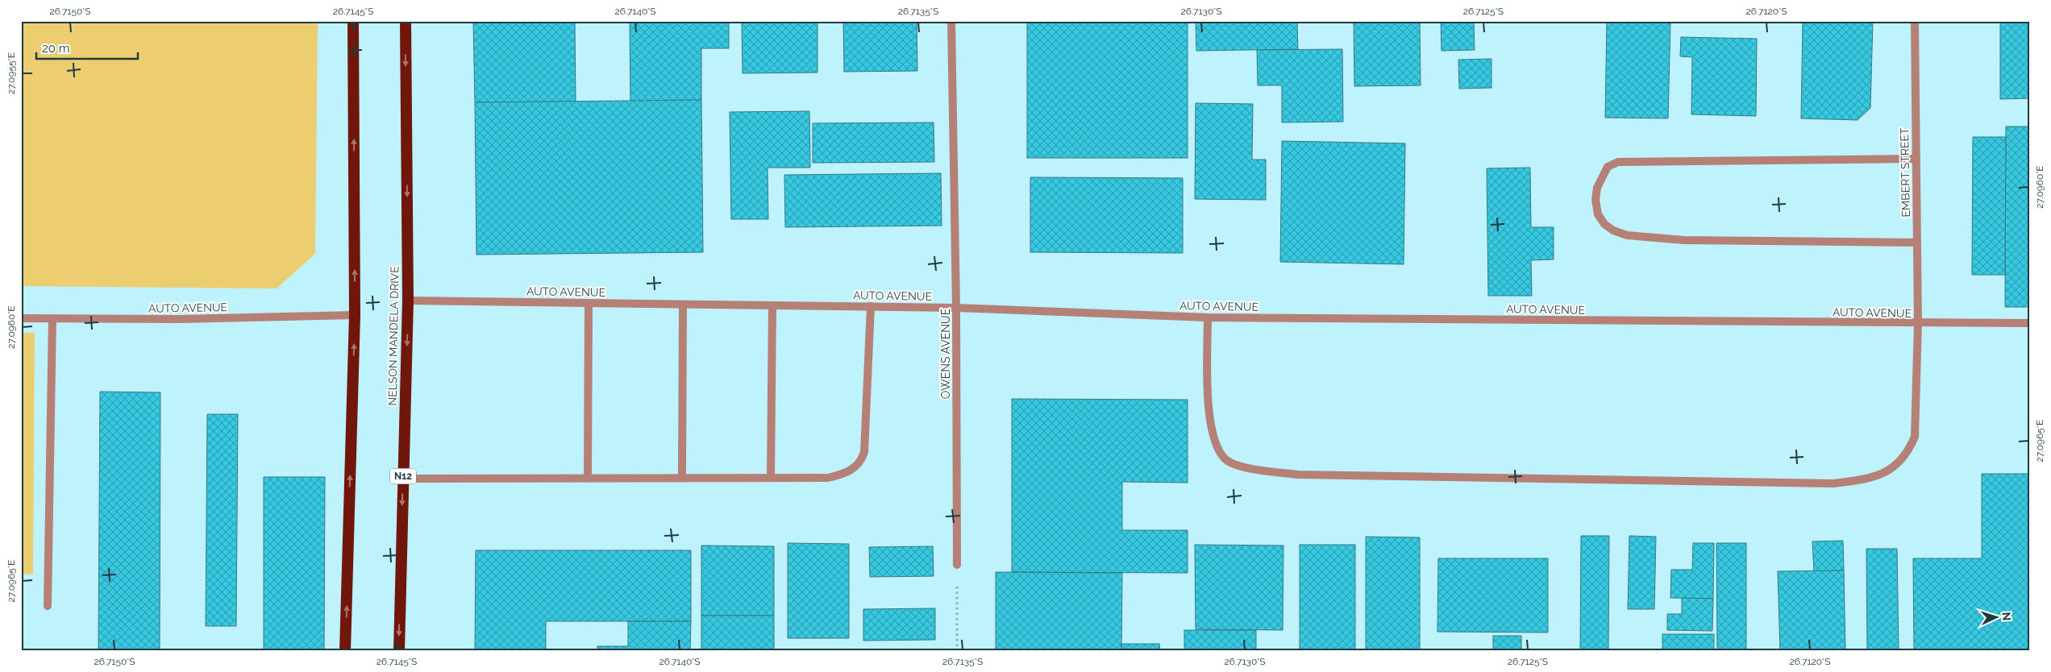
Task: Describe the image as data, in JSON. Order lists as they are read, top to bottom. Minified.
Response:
{"streets":{"highway":["NELSON MANDELA DRIVE","N12"],"street":["EMBERT STREET","AUTO AVENUE","OWENS AVENUE"]},"crossings":[["EMBERT STREET","AUTO AVENUE"],["AUTO AVENUE","NELSON MANDELA DRIVE"],["AUTO AVENUE","OWENS AVENUE"]],"scale_bar":"20 m","north":"right","coordinates":["26.7150°S","26.7145°S","26.7140°S","26.7135°S","26.7130°S","26.7125°S","26.7120°S","27.0955°E","27.0960°E","27.0965°E"]}
